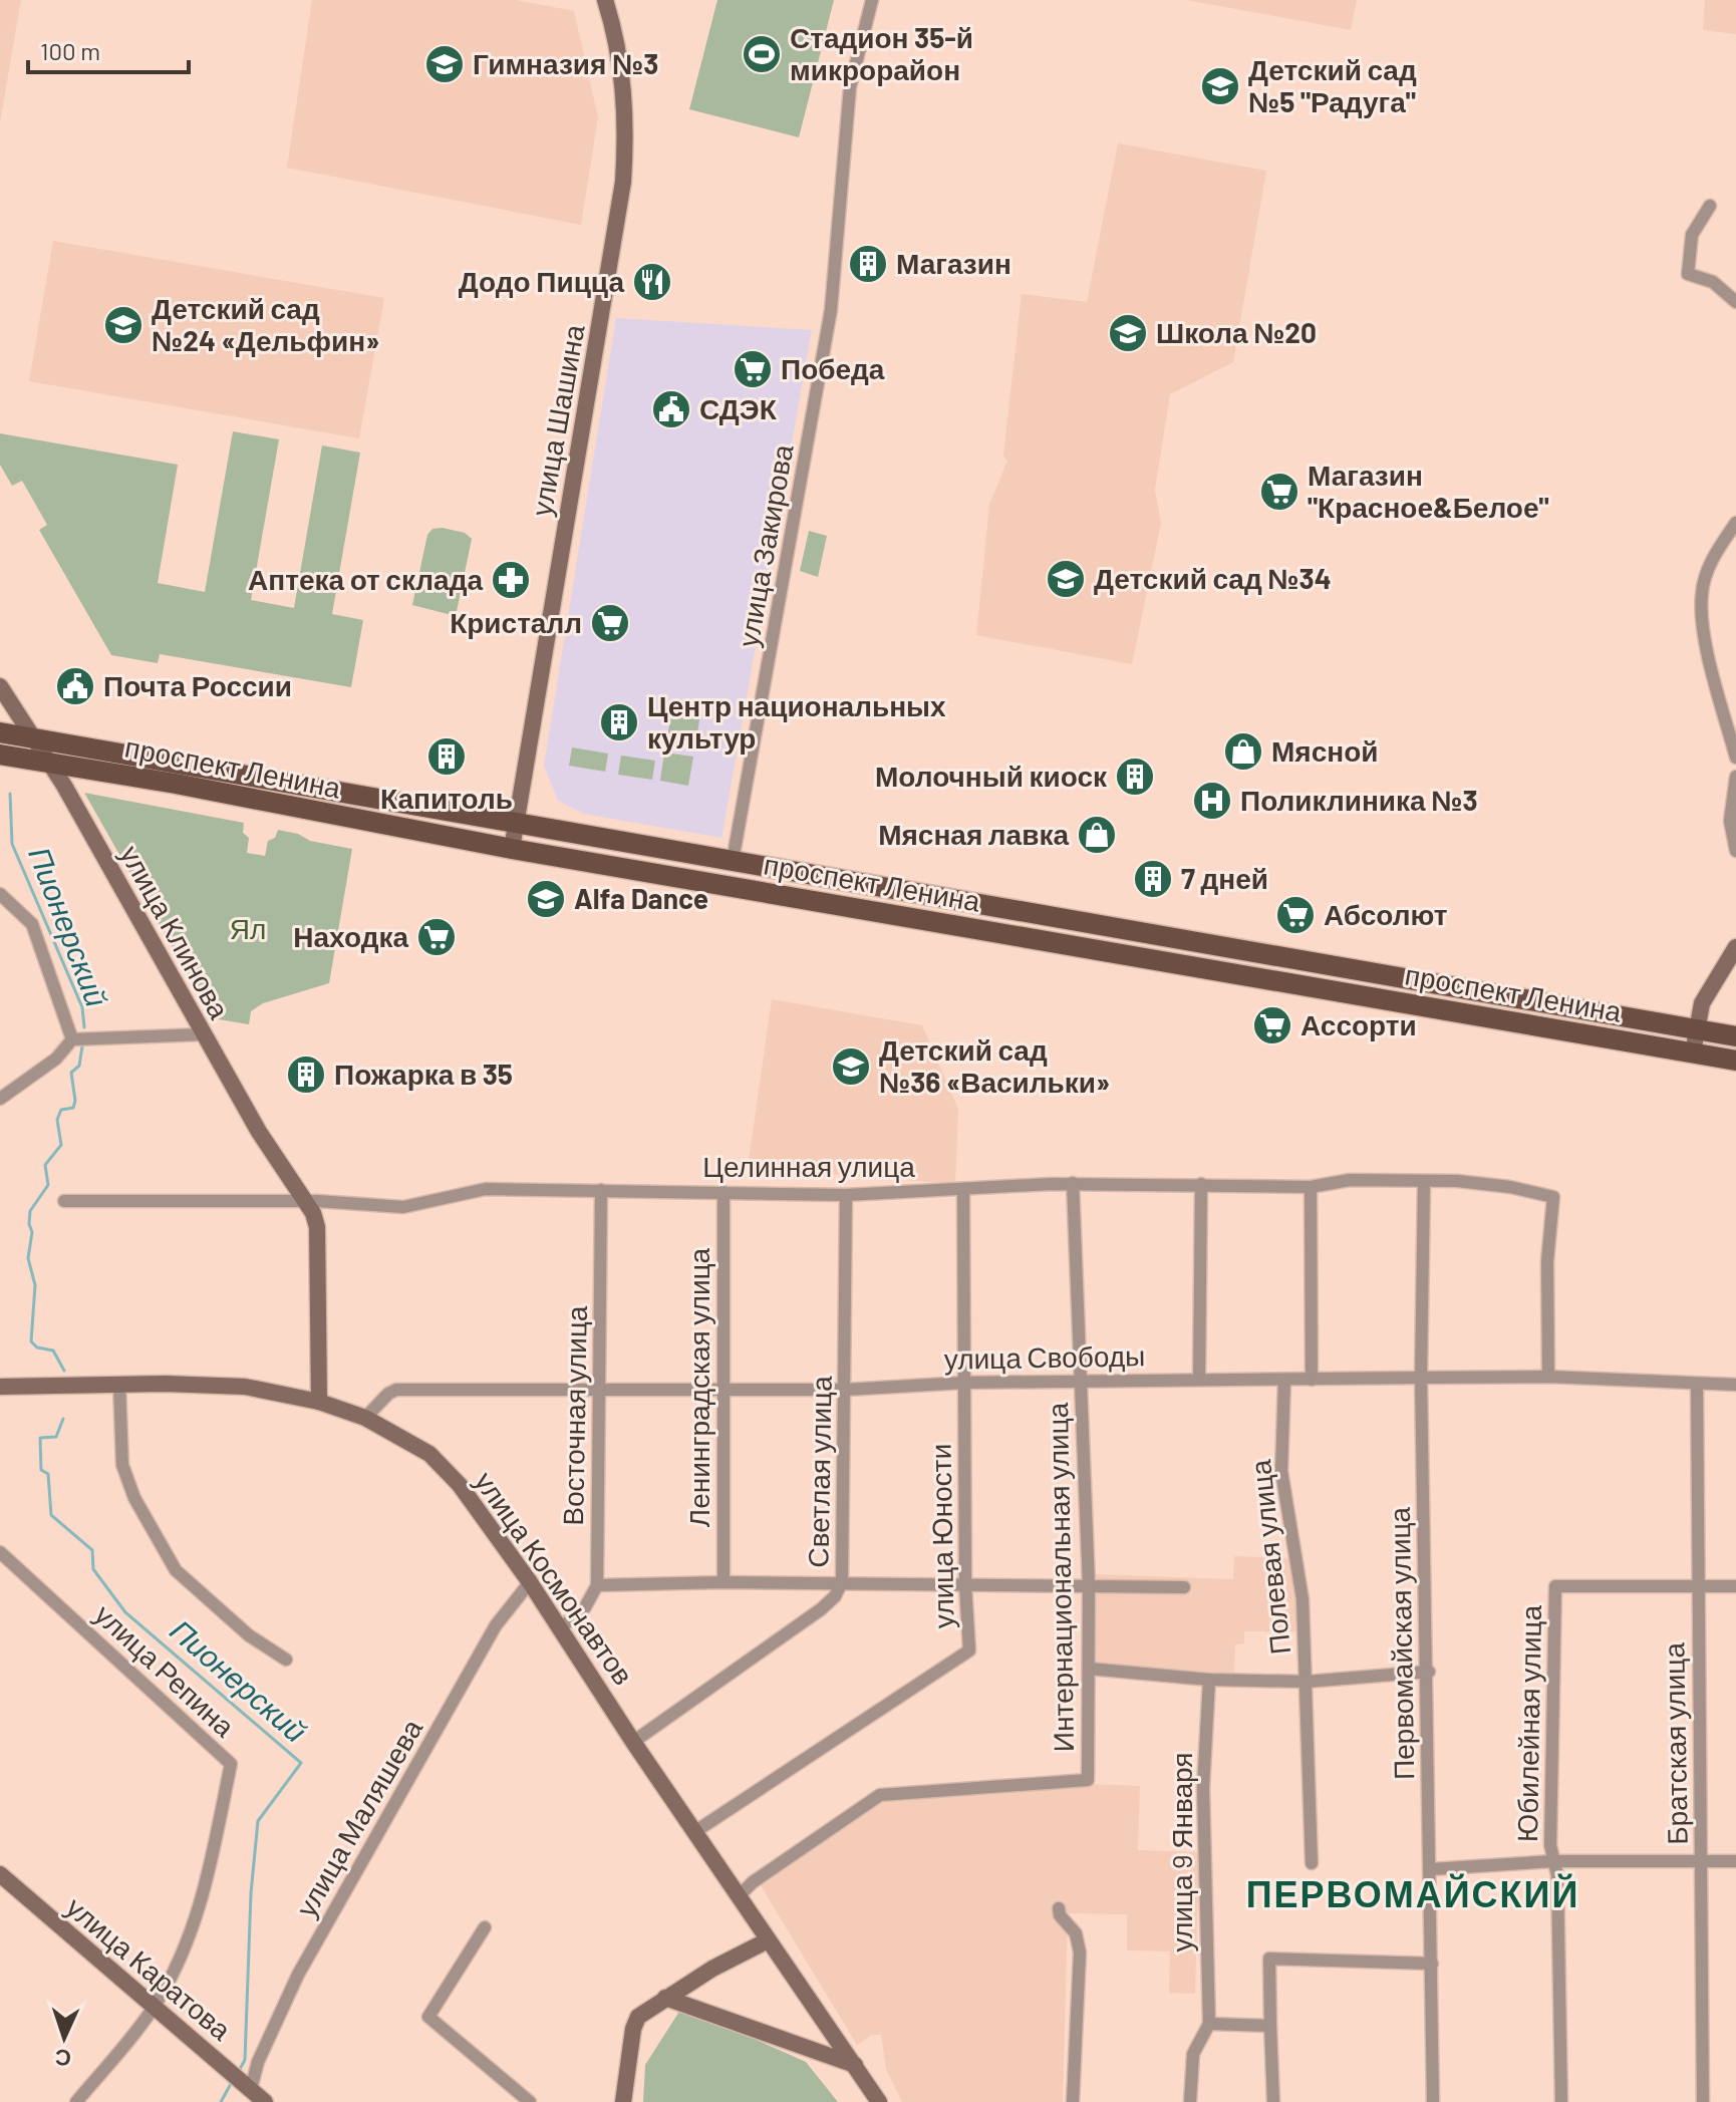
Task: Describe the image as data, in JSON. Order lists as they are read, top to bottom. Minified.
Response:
{"streets":{"main road":["проспект Ленина"],"street":["улица Шашина","улица Закирова","улица Клинова","Целинная улица","улица Свободы","Ленинградская улица","Восточная улица","Светлая улица","улица Юности","Полевая улица","Интернациональная улица","улица Космонавтов","Первомайская улица","улица Репина","Юбилейная улица","Братская улица","улица Маляшева","улица 9 Января","улица Каратова"]},"crossings":[["улица Шашина","проспект Ленина"],["улица Закирова","проспект Ленина"],["проспект Ленина","улица Клинова"],["улица Клинова","Целинная улица"],["Целинная улица","улица Свободы"],["Целинная улица","Ленинградская улица"],["Целинная улица","Восточная улица"],["Целинная улица","Светлая улица"],["Целинная улица","улица Юности"],["Целинная улица","Интернациональная улица"],["Целинная улица","Первомайская улица"],["улица Свободы","Ленинградская улица"],["улица Свободы","Восточная улица"],["улица Свободы","Светлая улица"],["улица Свободы","улица Юности"],["улица Свободы","Полевая улица"],["улица Свободы","Интернациональная улица"],["улица Свободы","улица Космонавтов"],["улица Свободы","Первомайская улица"],["улица Свободы","Братская улица"],["Светлая улица","улица Космонавтов"],["улица Юности","улица Космонавтов"],["Интернациональная улица","улица Космонавтов"],["улица Космонавтов","улица Маляшева"],["улица Репина","улица Каратова"],["Юбилейная улица","Братская улица"],["улица Маляшева","улица Каратова"]],"districts":["ПЕРВОМАЙСКИЙ"],"water":["Пионерский"],"parks":["Ял"],"places":{"sports":["Стадион 35-й микрорайон"],"school or university":["Гимназия №3","Детский сад №5 \"Радуга\"","Детский сад №24 «Дельфин»","Школа №20","Детский сад №34","Alfa Dance","Детский сад №36 «Васильки»"],"building":["Магазин","Центр национальных культур","Капитоль","Молочный киоск","7 дней","Пожарка в 35"],"restaurant":["Додо Пицца"],"supermarket":["Победа","Магазин \"Красное&Белое\"","Кристалл","Абсолют","Находка","Ассорти"],"public building":["СДЭК","Почта России"],"pharmacy":["Аптека от склада"],"shop":["Мясной","Мясная лавка"],"hospital":["Поликлиника №3"]},"scale_bar":"100 m","north":"bottom"}
